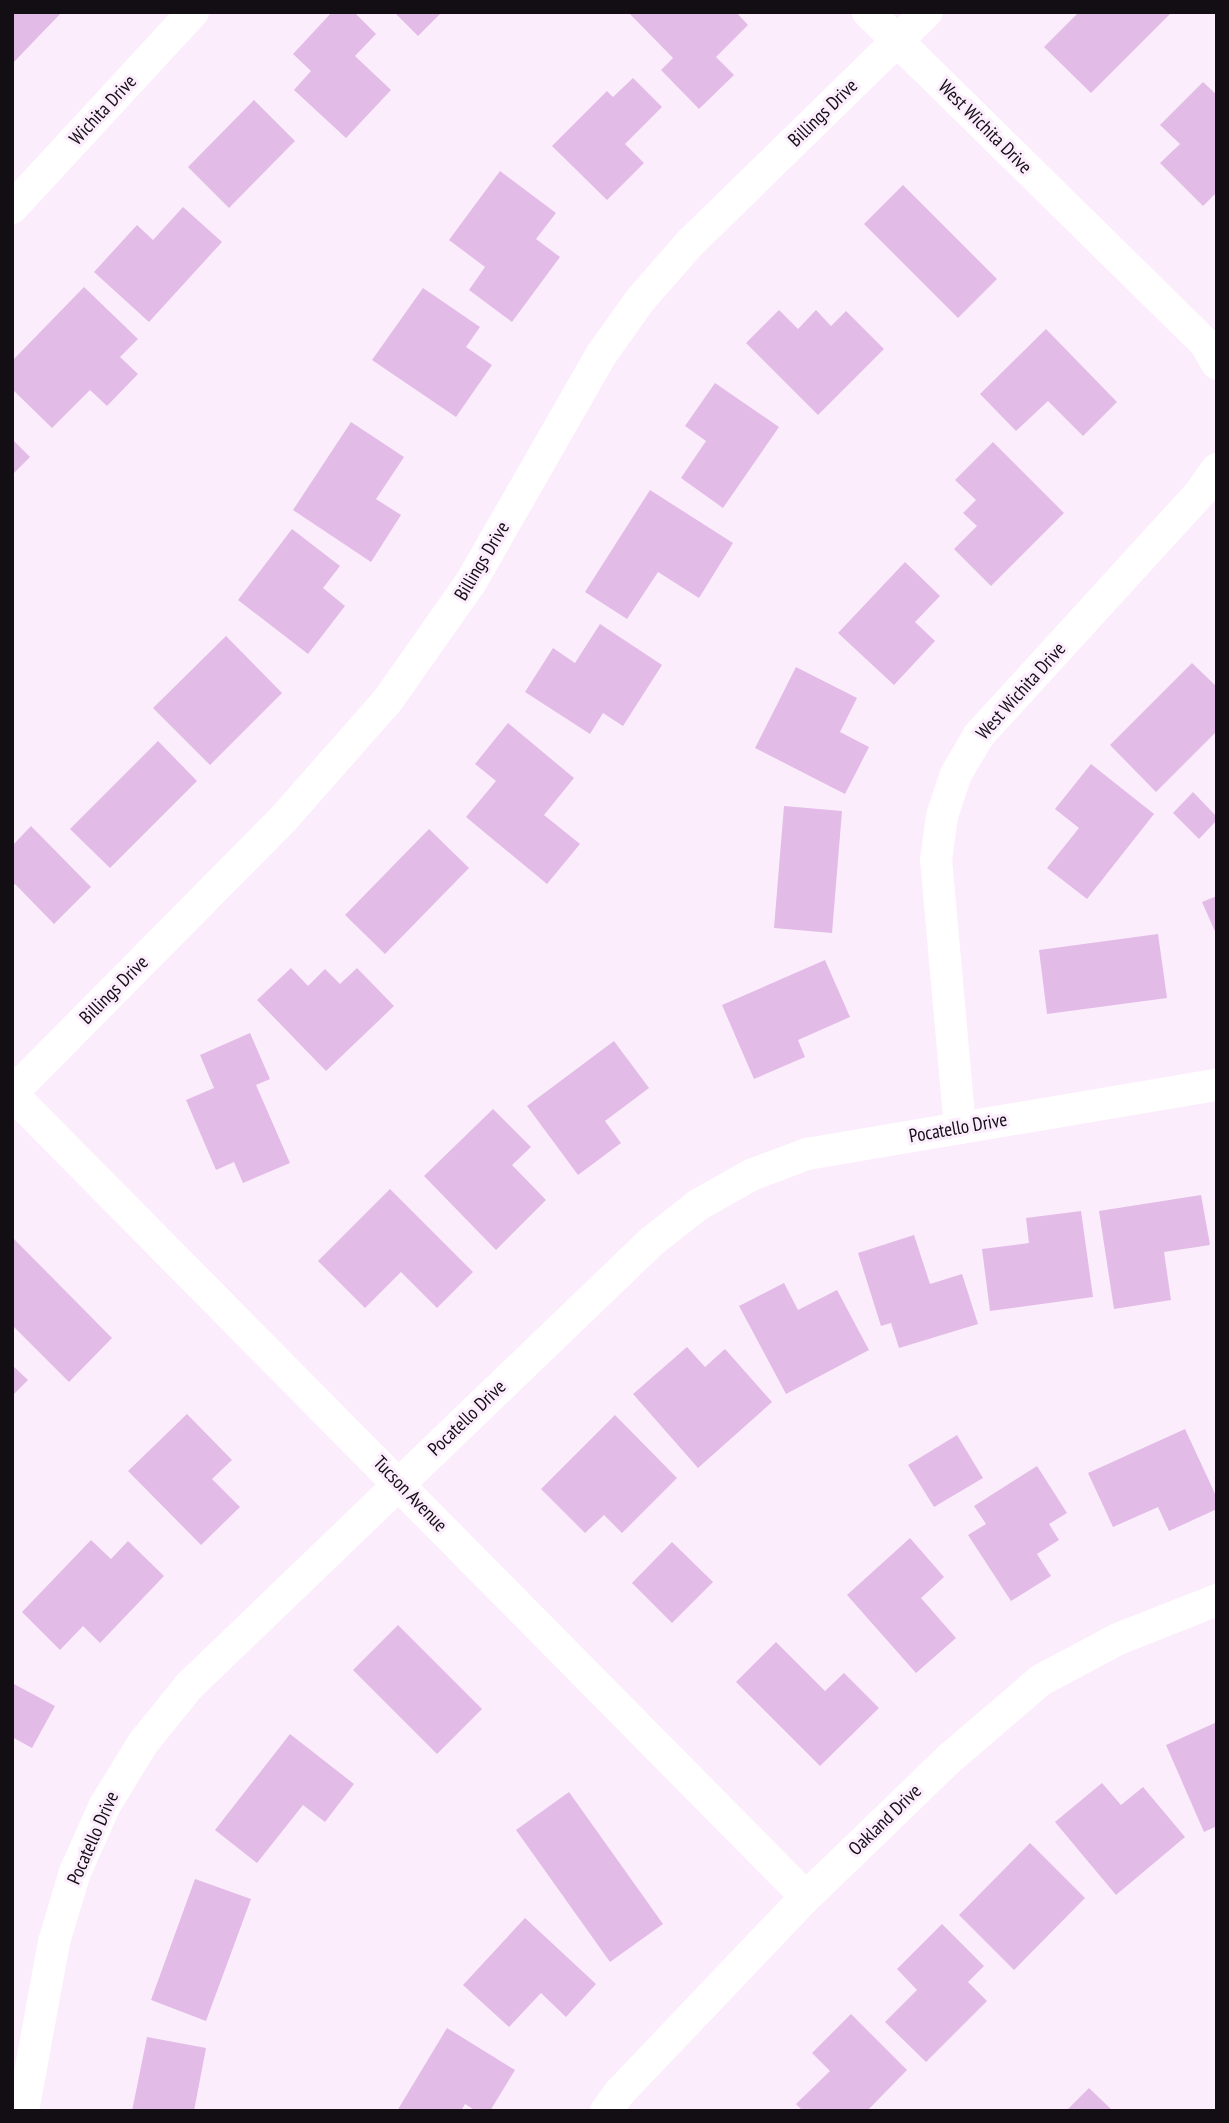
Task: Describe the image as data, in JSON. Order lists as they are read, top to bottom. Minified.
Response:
{"streets":{"street":["Wichita Drive","Billings Drive","West Wichita Drive","Pocatello Drive","Tucson Avenue","Oakland Drive"]},"crossings":[["Billings Drive","West Wichita Drive"],["Billings Drive","Tucson Avenue"],["West Wichita Drive","Pocatello Drive"],["Pocatello Drive","Tucson Avenue"],["Tucson Avenue","Oakland Drive"]]}
